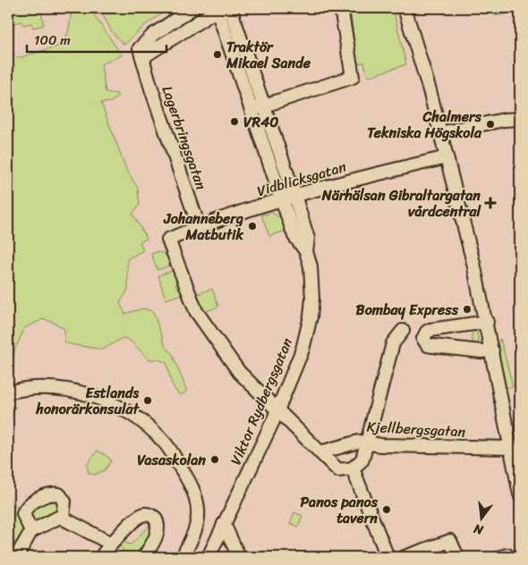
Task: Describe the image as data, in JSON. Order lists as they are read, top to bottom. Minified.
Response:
{"streets":{"street":["Lagerbringsgatan","Vidblicksgatan","Viktor Rydbergsgatan","Kjellbergsgatan"]},"crossings":[["Lagerbringsgatan","Vidblicksgatan"],["Vidblicksgatan","Viktor Rydbergsgatan"]],"places":{"other":["Traktör Mikael Sande","VR40","Chalmers Tekniska Högskola","Johanneberg Matbutik","Bombay Express","Estlands honorärkonsulat","Vasaskolan","Panos panos tavern"],"health":["Närhälsan Gibraltargatan vårdcentral"]},"scale_bar":"100 m","north":"bottom"}
